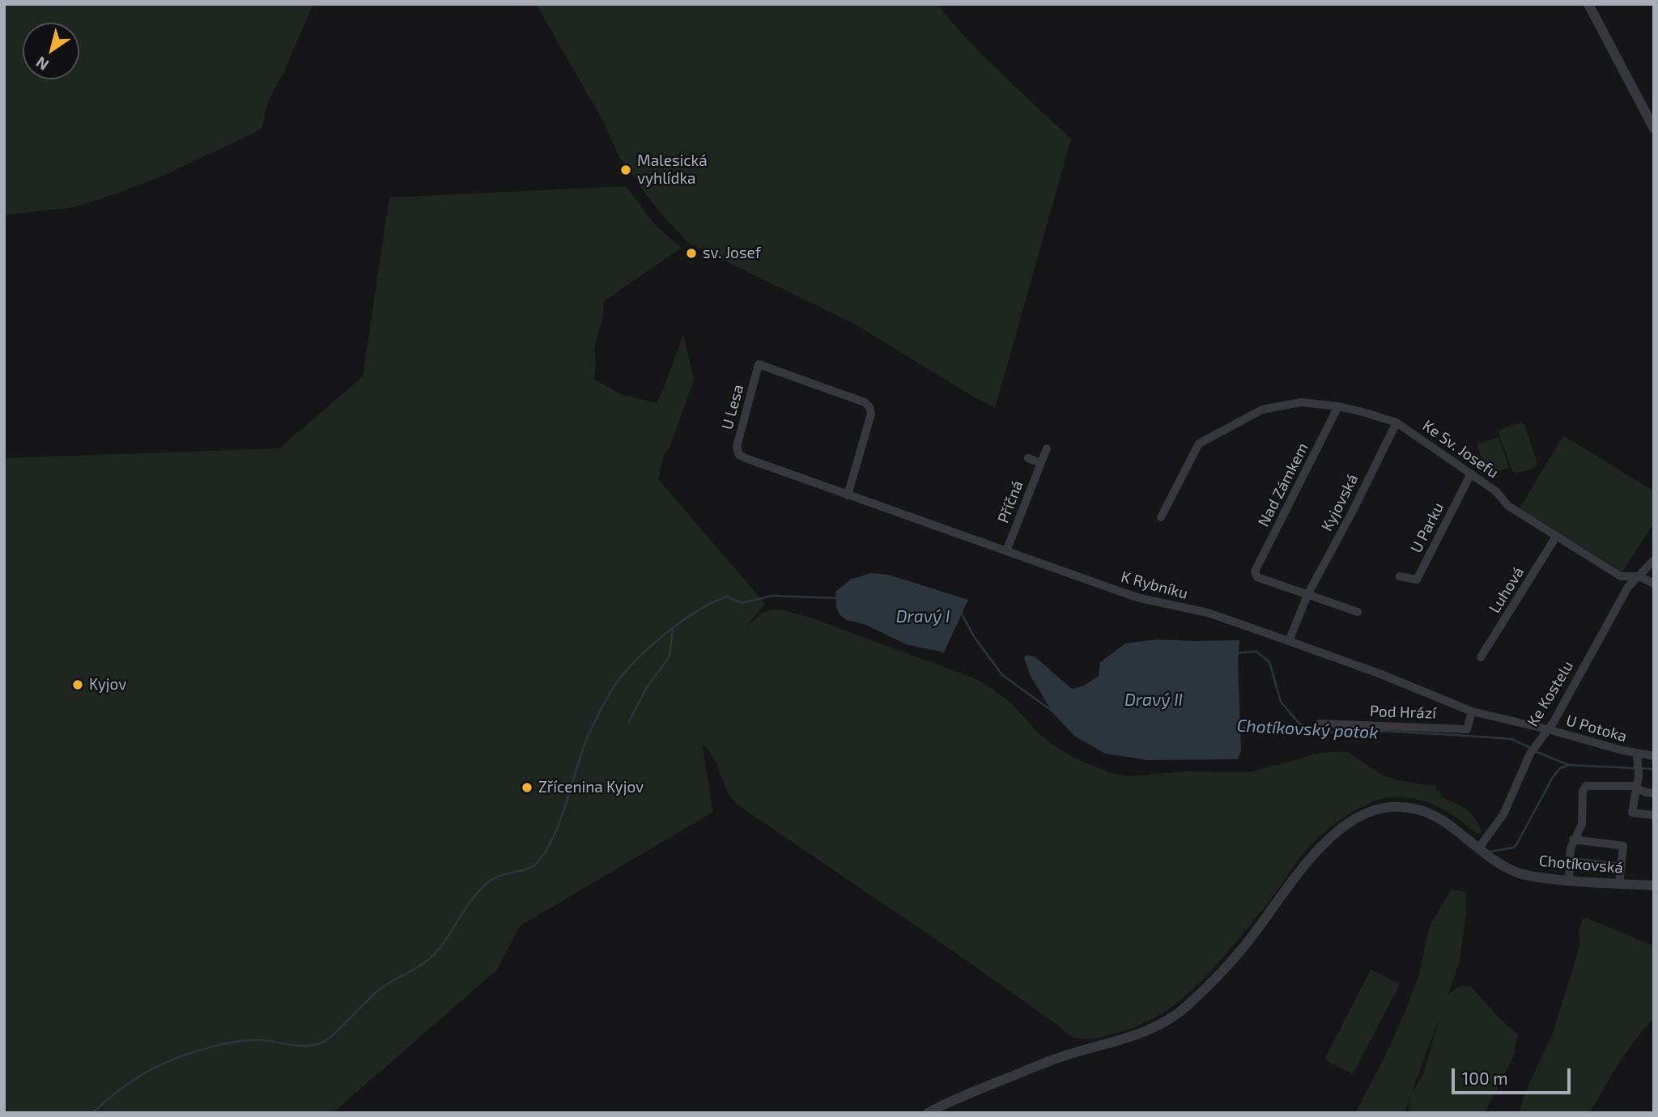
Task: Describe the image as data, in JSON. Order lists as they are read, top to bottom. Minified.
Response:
{"streets":{"street":["U Lesa","Ke Sv. Josefu","Nad Zámkem","Příčná","Kyjovská","U Parku","K Rybníku","Luhová","Ke Kostelu","Pod Hrází","U Potoka","Chotíkovská"]},"crossings":[["U Lesa","K Rybníku"],["Ke Sv. Josefu","Nad Zámkem"],["Ke Sv. Josefu","Kyjovská"],["Ke Sv. Josefu","U Parku"],["Ke Sv. Josefu","Luhová"],["Ke Sv. Josefu","Ke Kostelu"],["Nad Zámkem","Kyjovská"],["Příčná","K Rybníku"],["Kyjovská","K Rybníku"],["K Rybníku","Ke Kostelu"],["K Rybníku","Pod Hrází"],["K Rybníku","U Potoka"],["Ke Kostelu","U Potoka"],["Ke Kostelu","Chotíkovská"]],"water":["Dravý I","Dravý II","Chotíkovský potok"],"places":["Malesická vyhlídka","sv. Josef","Kyjov","Zřícenina Kyjov"],"scale_bar":"100 m","north":"bottom left"}
